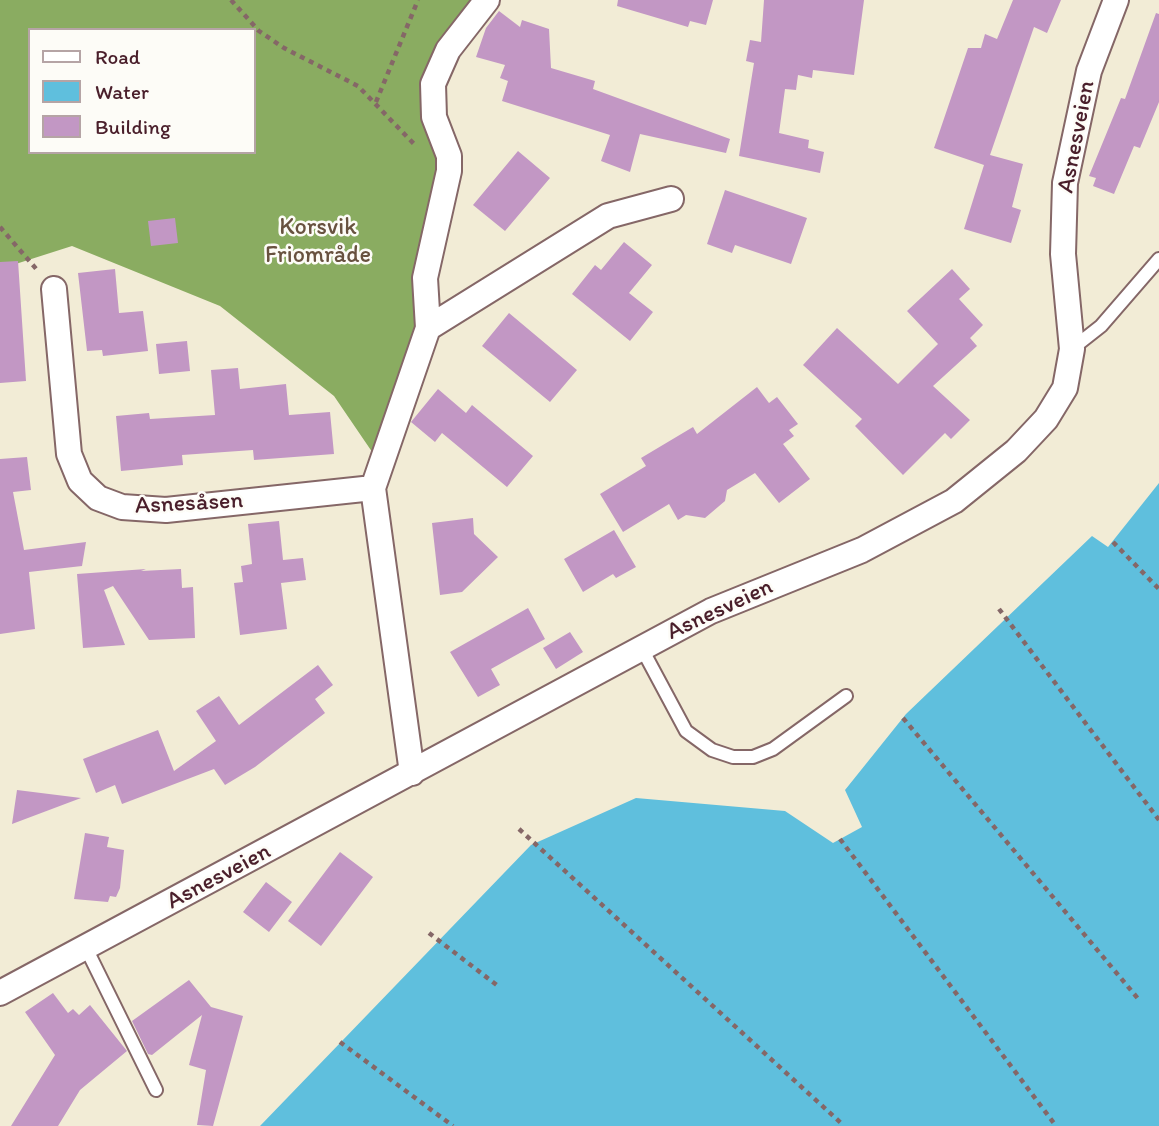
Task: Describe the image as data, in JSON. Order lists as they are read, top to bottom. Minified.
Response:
{"streets":{"street":["Asnesveien","Asnesåsen"]},"parks":["Korsvik Friområde"],"legend":["Road","Water","Building"]}
